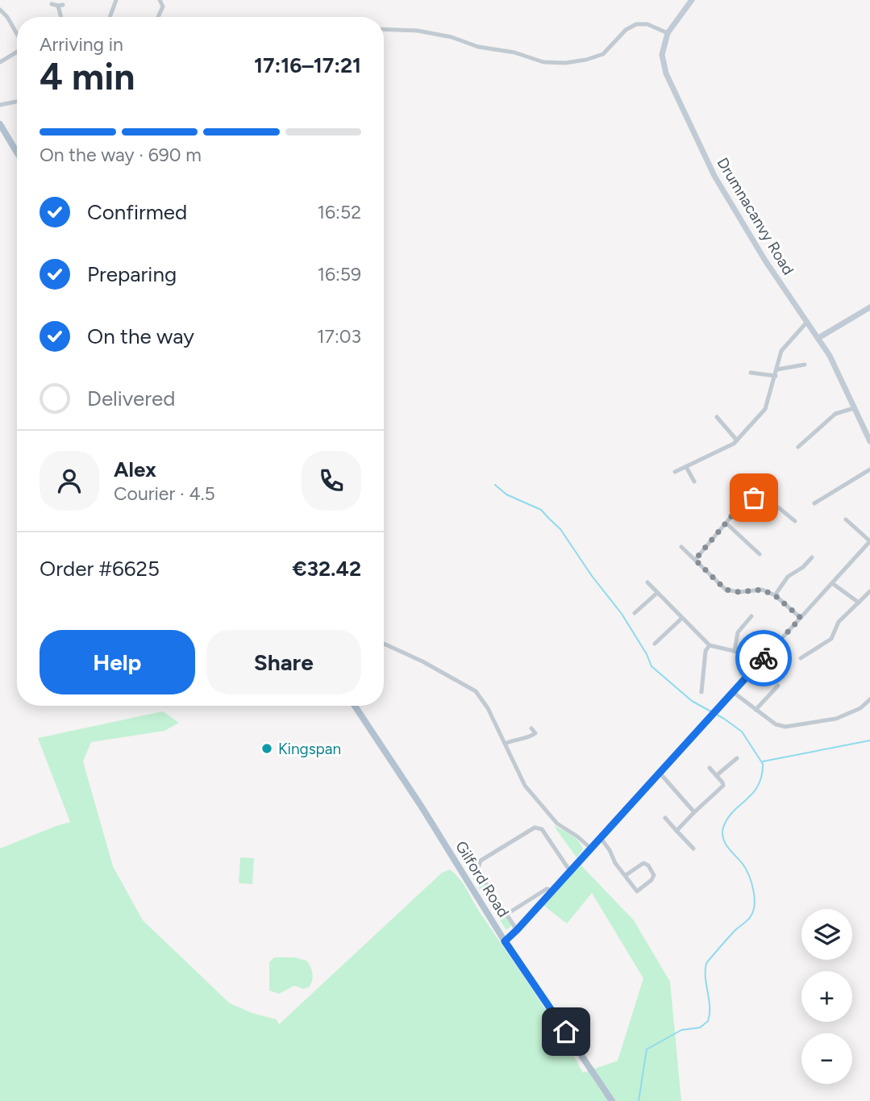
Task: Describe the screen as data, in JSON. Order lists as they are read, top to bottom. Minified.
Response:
{"streets":{"main road":["Drumnacanvy Road","Gilford Road"]},"places":["Kingspan"],"page":{"heading":["4 min","Arriving in","17:16–17:21"],"panel":["Alex","Courier · 4.5","Order #6625","€32.42"],"bar":"On the way · 690 m","list":[["Confirmed","16:52"],["Preparing","16:59"],["On the way","17:03"],"Delivered"],"buttons":["Help","Share"],"map_buttons":["+","−"]}}
